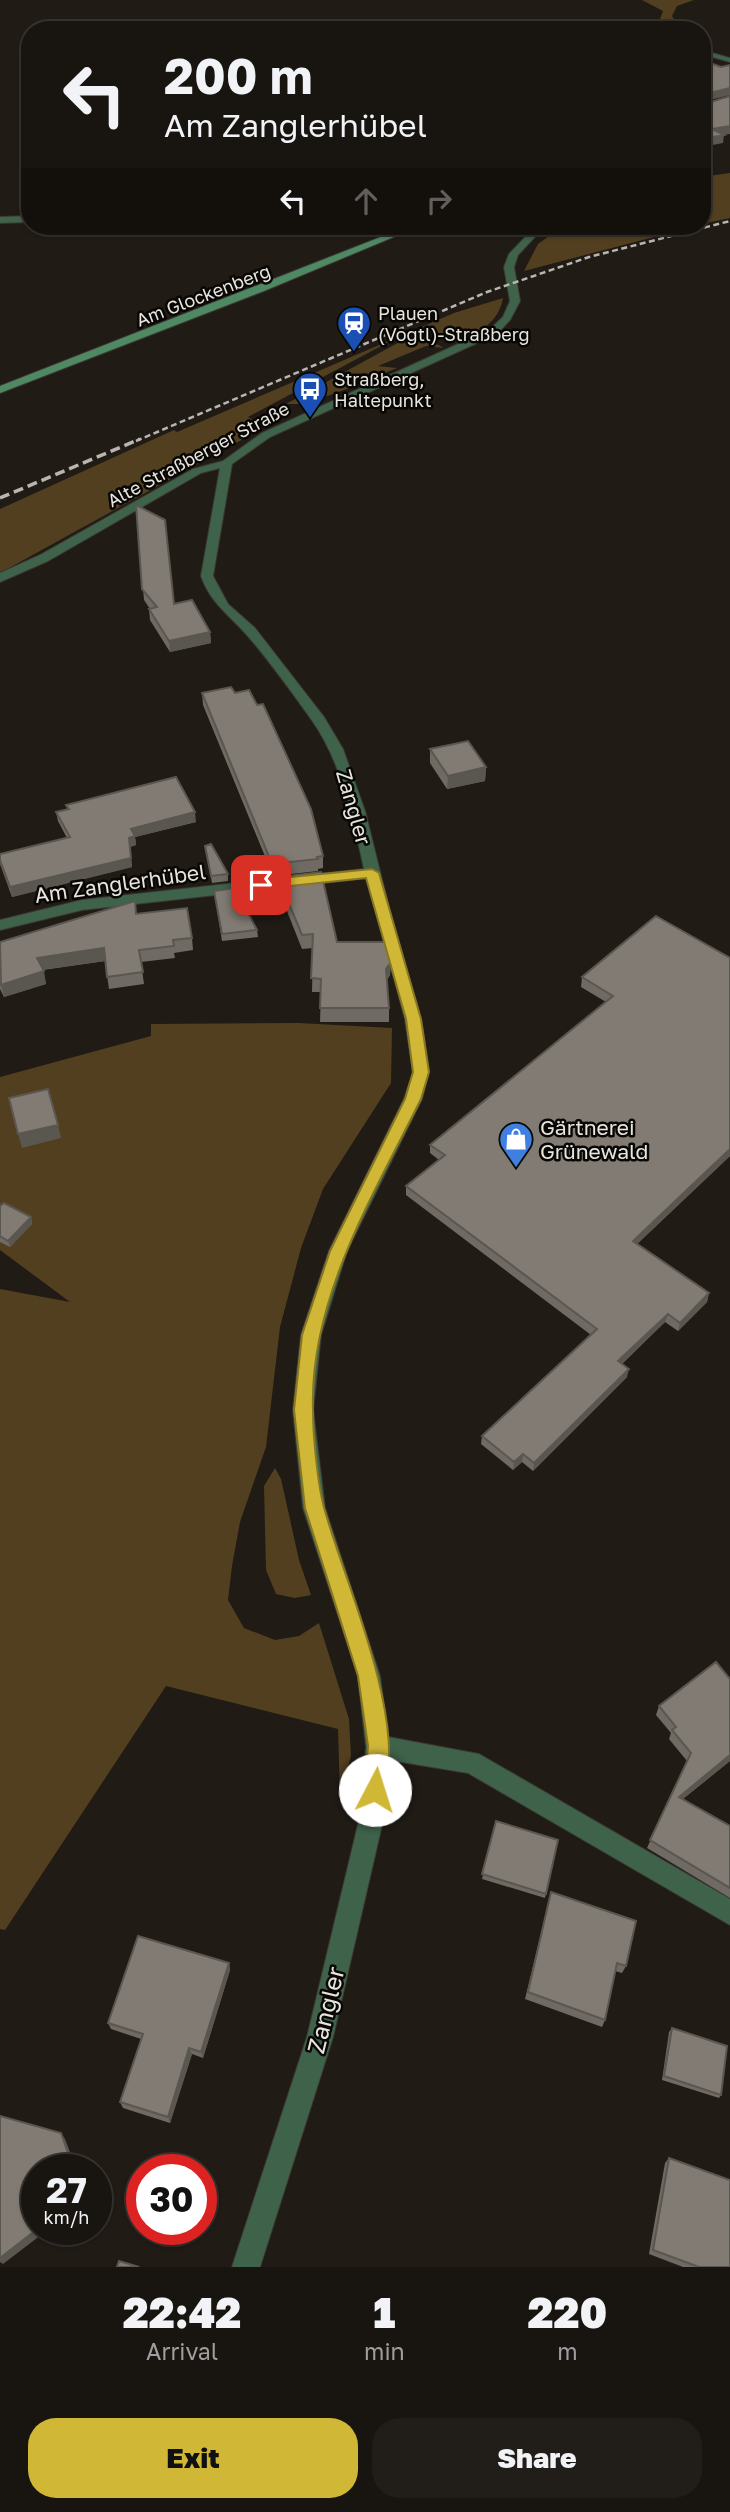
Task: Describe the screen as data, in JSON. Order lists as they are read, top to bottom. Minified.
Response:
{"streets":{"main road":["Am Glockenberg"],"street":["Alte Straßberger Straße","Zangler","Am Zanglerhübel"]},"crossings":[["Alte Straßberger Straße","Zangler"],["Zangler","Am Zanglerhübel"]],"places":{"station":["Plauen (Vogtl)-Straßberg"],"bus stop":["Straßberg, Haltepunkt"],"shop":["Gärtnerei Grünewald"]},"page":{"turn":["200 m","Am Zanglerhübel"],"speed":"27 km/h","limit":"30","eta":["22:42","Arrival","1","min","220","m"],"buttons":["Exit","Share"]}}
